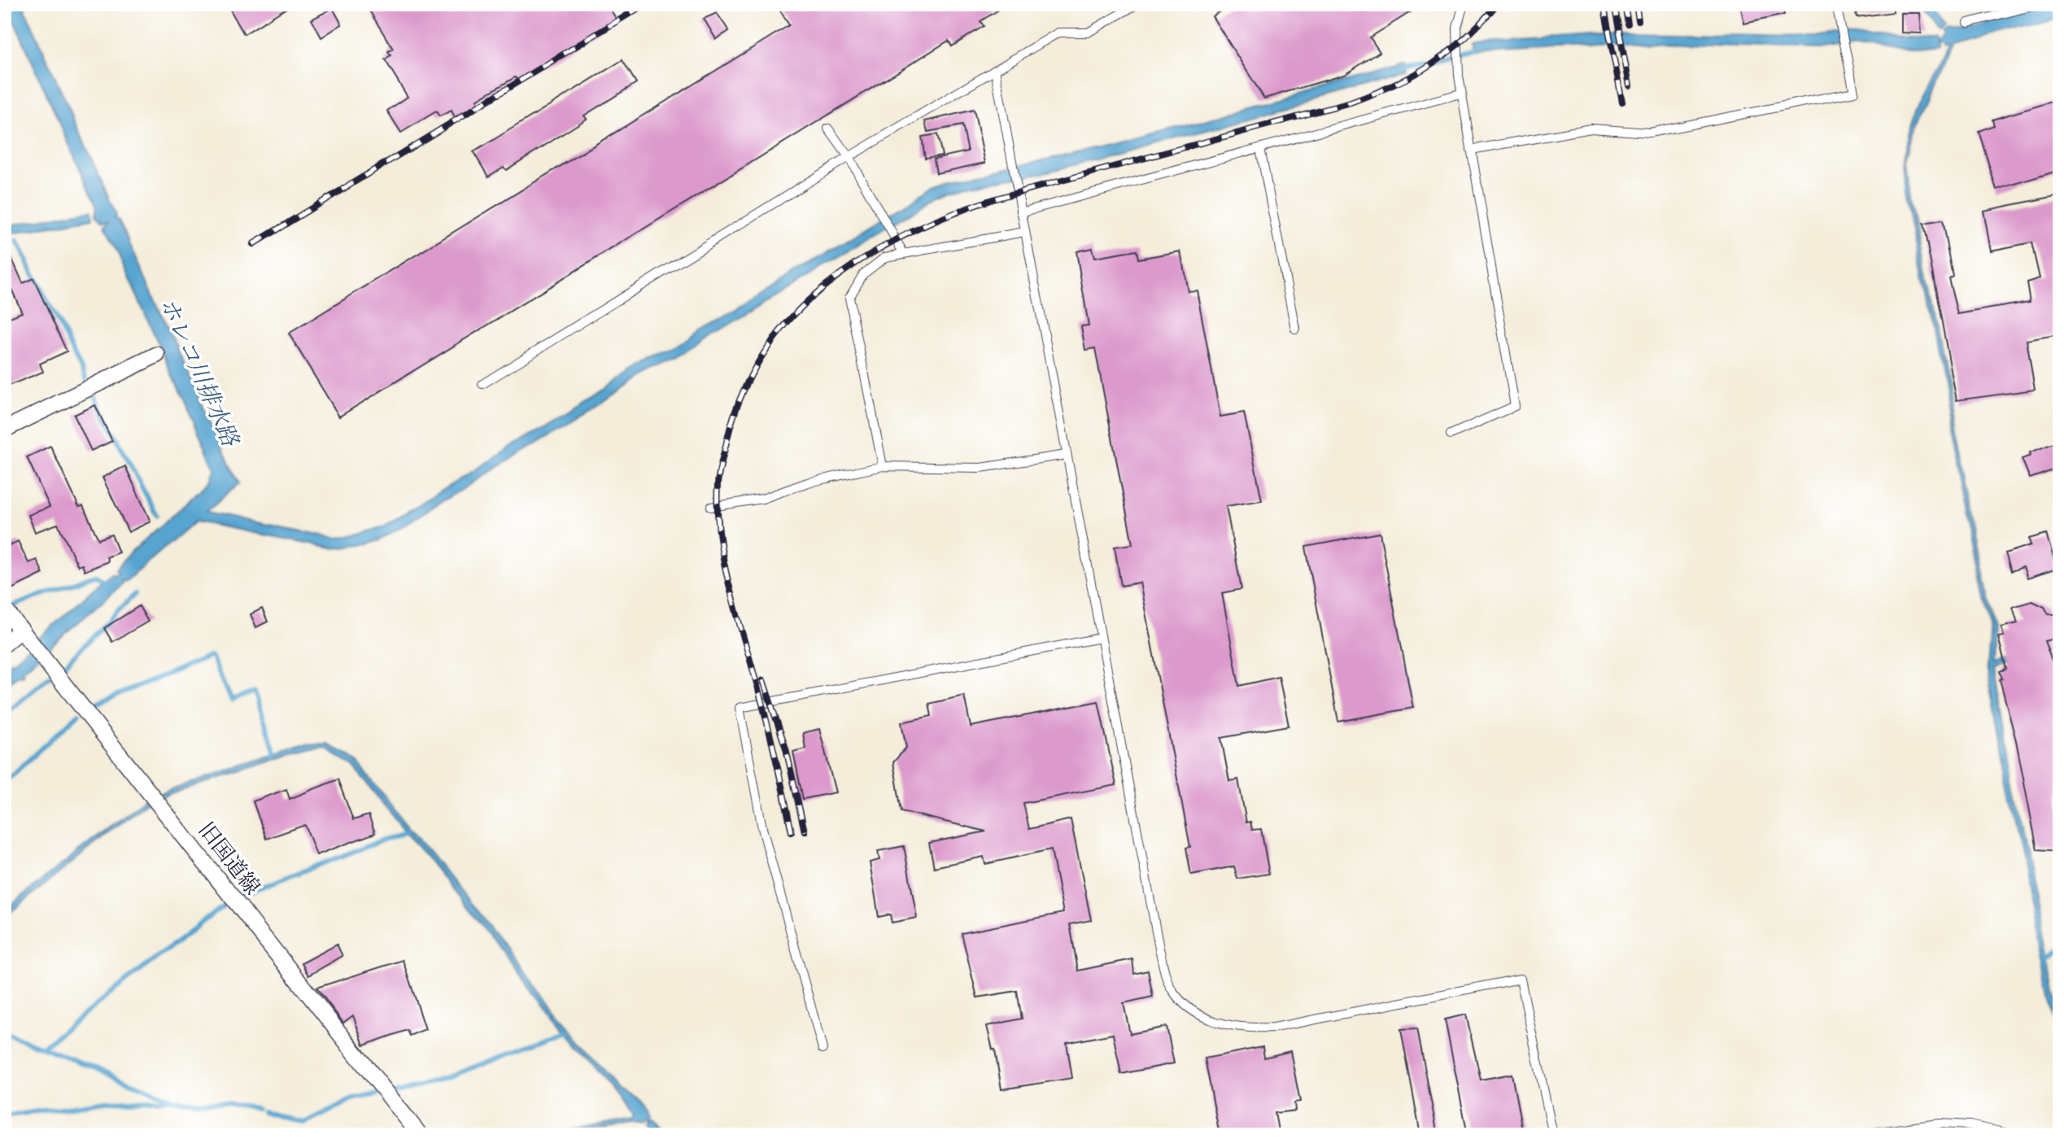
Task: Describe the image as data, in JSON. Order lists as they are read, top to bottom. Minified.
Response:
{"streets":{"street":["旧国道線"]},"water":["ホレコ川排水路"]}
